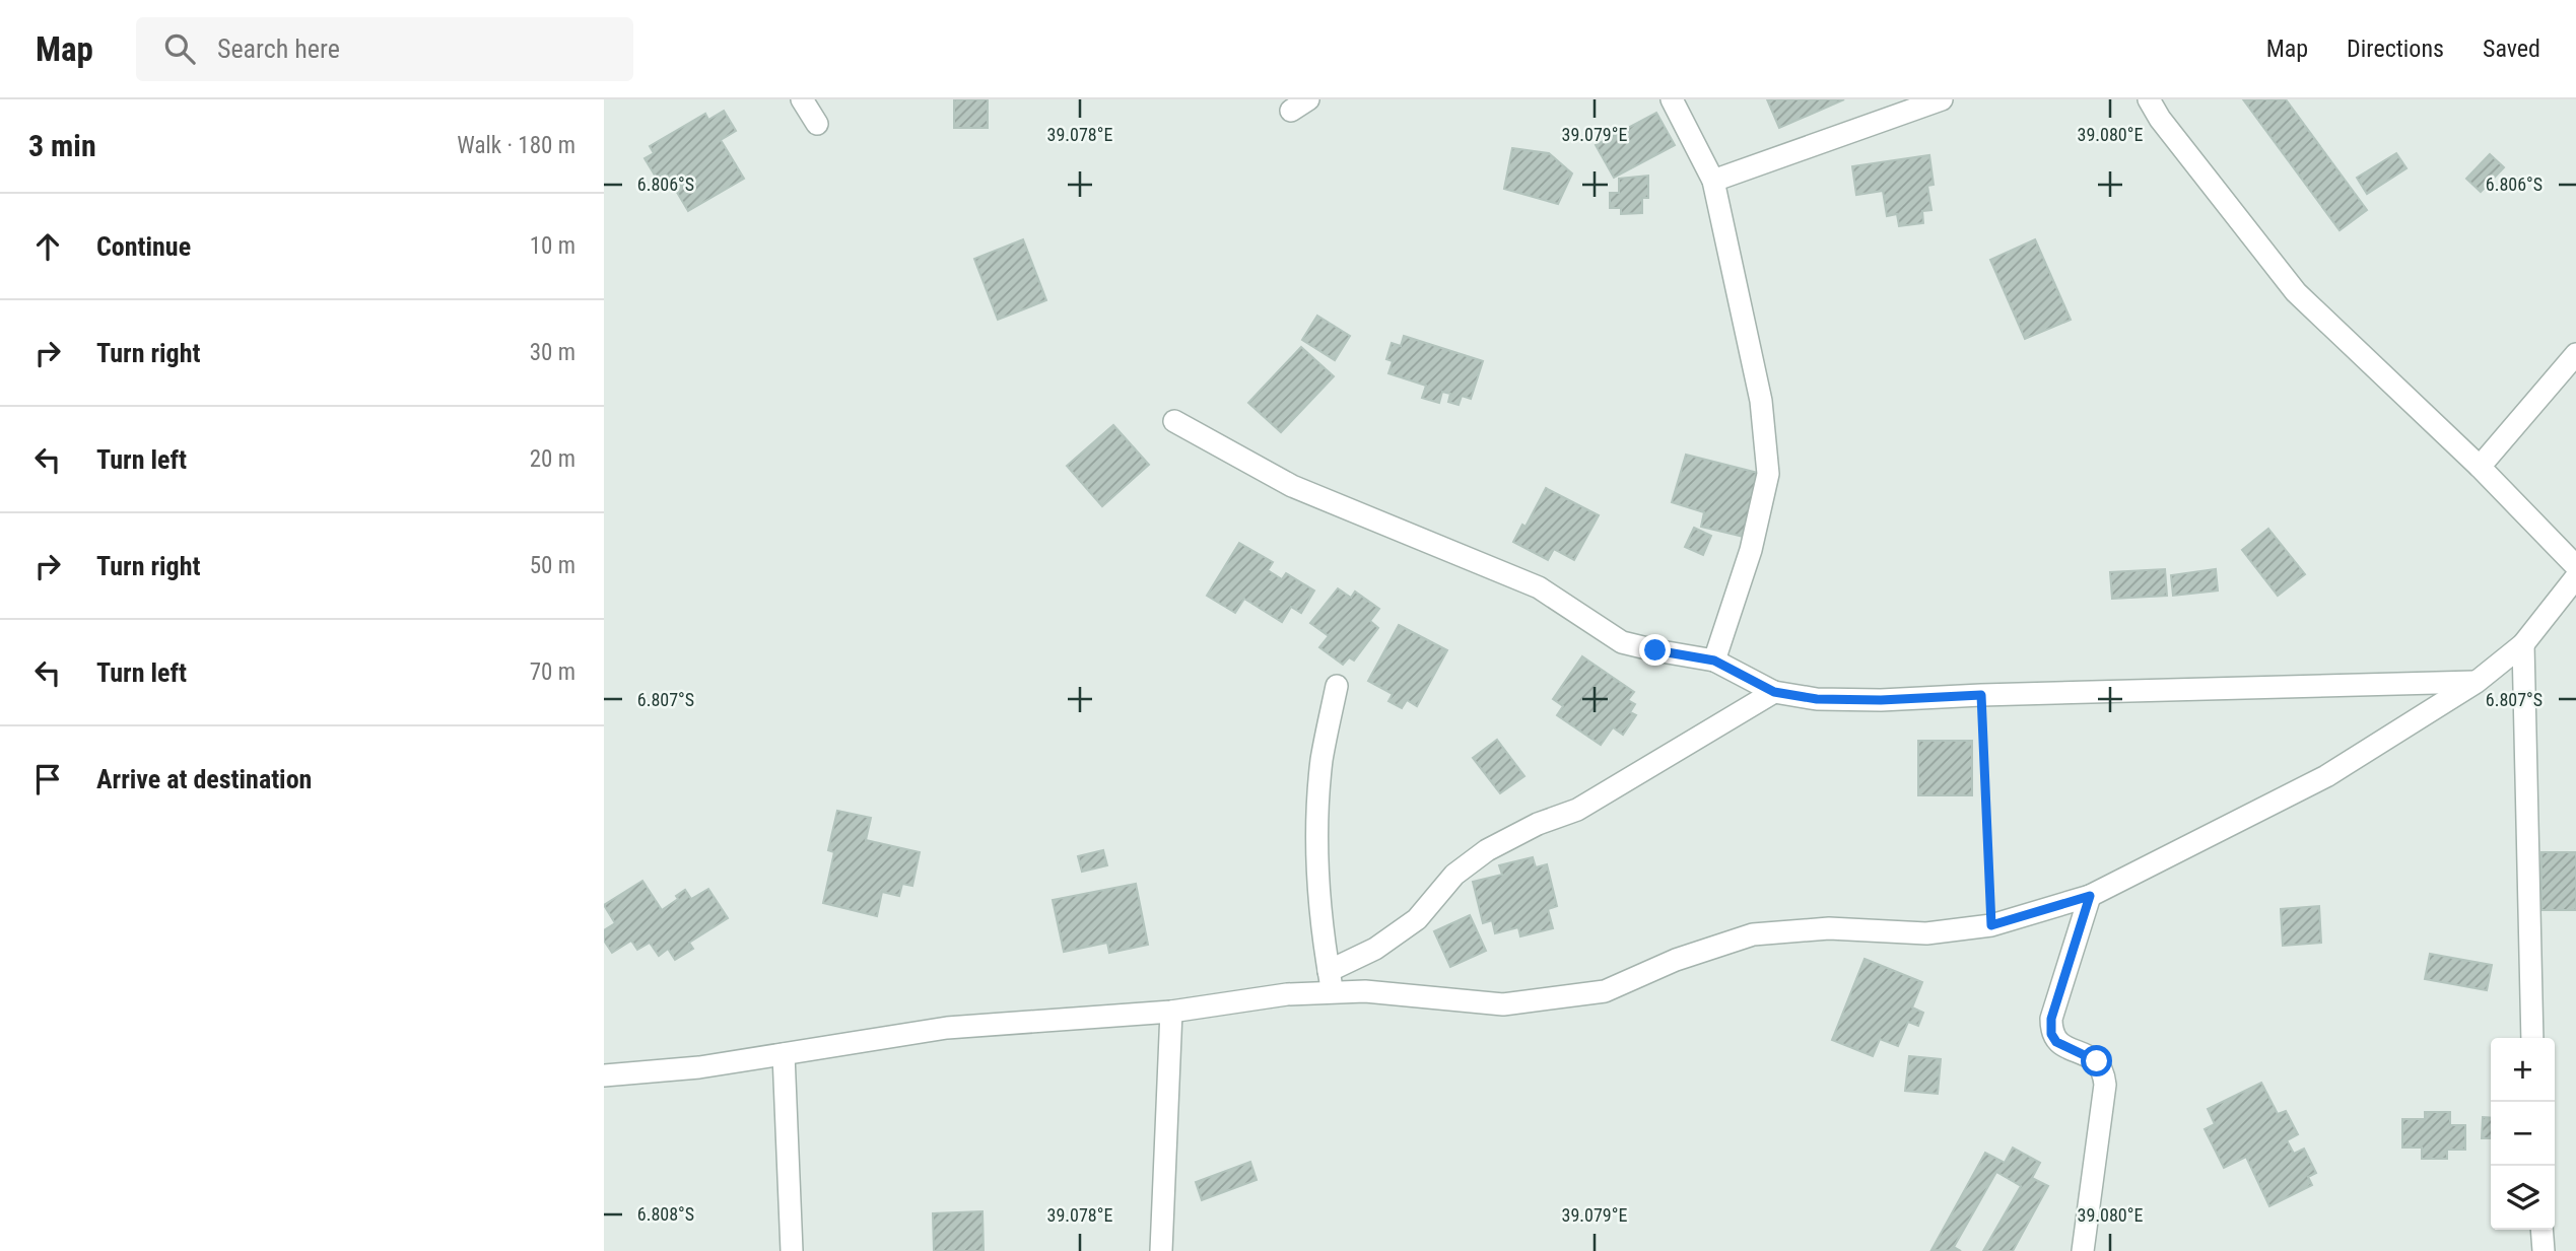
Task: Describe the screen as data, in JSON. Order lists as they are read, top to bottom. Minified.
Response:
{"page":{"header":"Map","search":"Search here","nav":["Map","Directions","Saved"],"heading":["3 min","Walk · 180 m"],"list":[["Continue","10 m"],["Turn right","30 m"],["Turn left","20 m"],["Turn right","50 m"],["Turn left","70 m"],"Arrive at destination"],"map_buttons":["+","−"]},"coordinates":["39.078°E","39.079°E","39.080°E","6.806°S","6.807°S","6.808°S"]}
